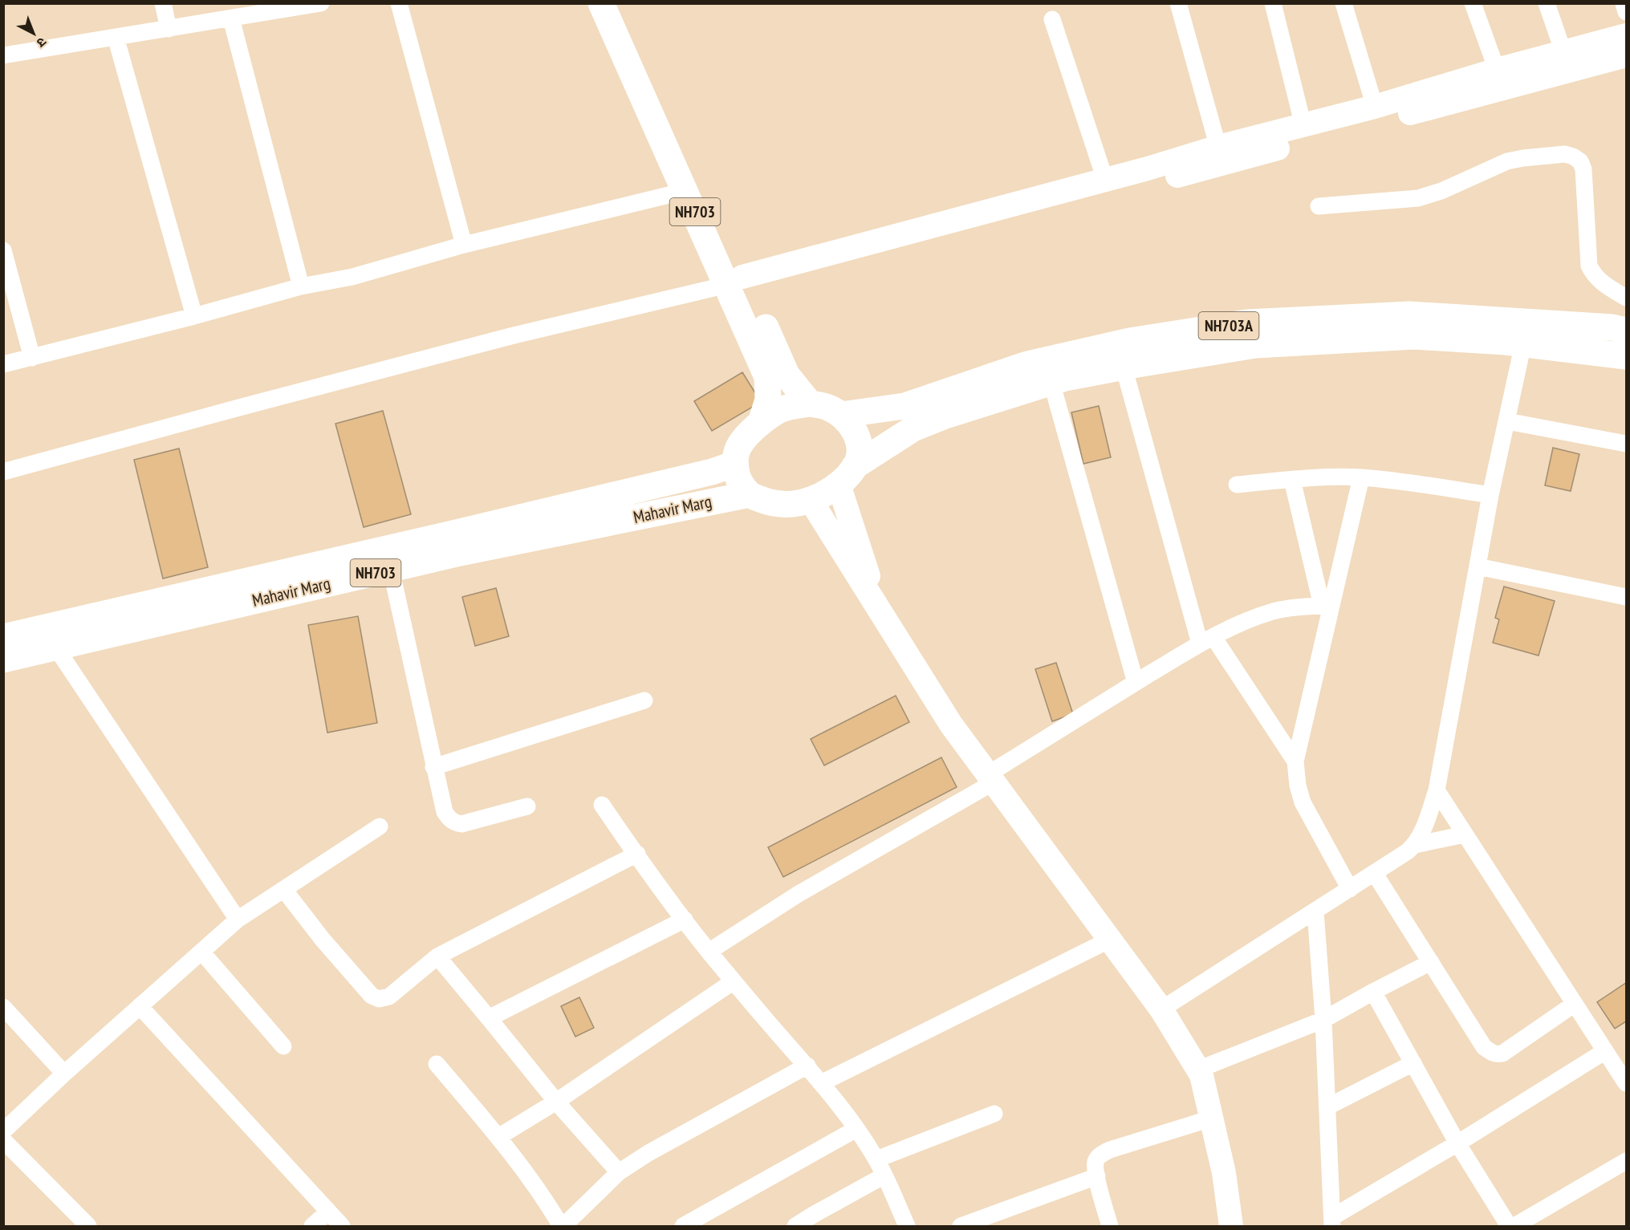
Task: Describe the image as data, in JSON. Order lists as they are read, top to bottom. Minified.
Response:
{"streets":{"highway":["NH703","NH703A","Mahavir Marg"]},"crossings":[["NH703","NH703A"],["NH703","Mahavir Marg"],["NH703A","Mahavir Marg"]],"north":"bottom right"}
